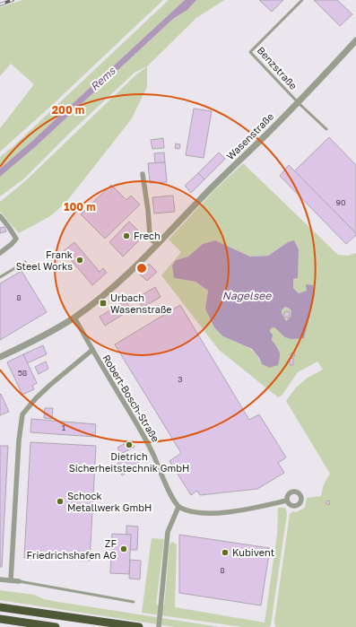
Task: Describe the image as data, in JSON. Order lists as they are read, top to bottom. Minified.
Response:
{"streets":{"street":["Wasenstraße","Robert-Bosch-Straße"],"lane":["Benzstraße"]},"crossings":[["Benzstraße","Wasenstraße"],["Wasenstraße","Robert-Bosch-Straße"]],"water":["Rems","Nagelsee"],"places":{"other":["Frech","Frank Steel Works","Dietrich Sicherheitstechnik GmbH","Schock Metallwerk GmbH","ZF Friedrichshafen AG","Kubivent"],"transit":["Urbach Wasenstraße"]},"house_numbers":["90","8","58","3","1","8"],"rings":["200 m","100 m"]}
